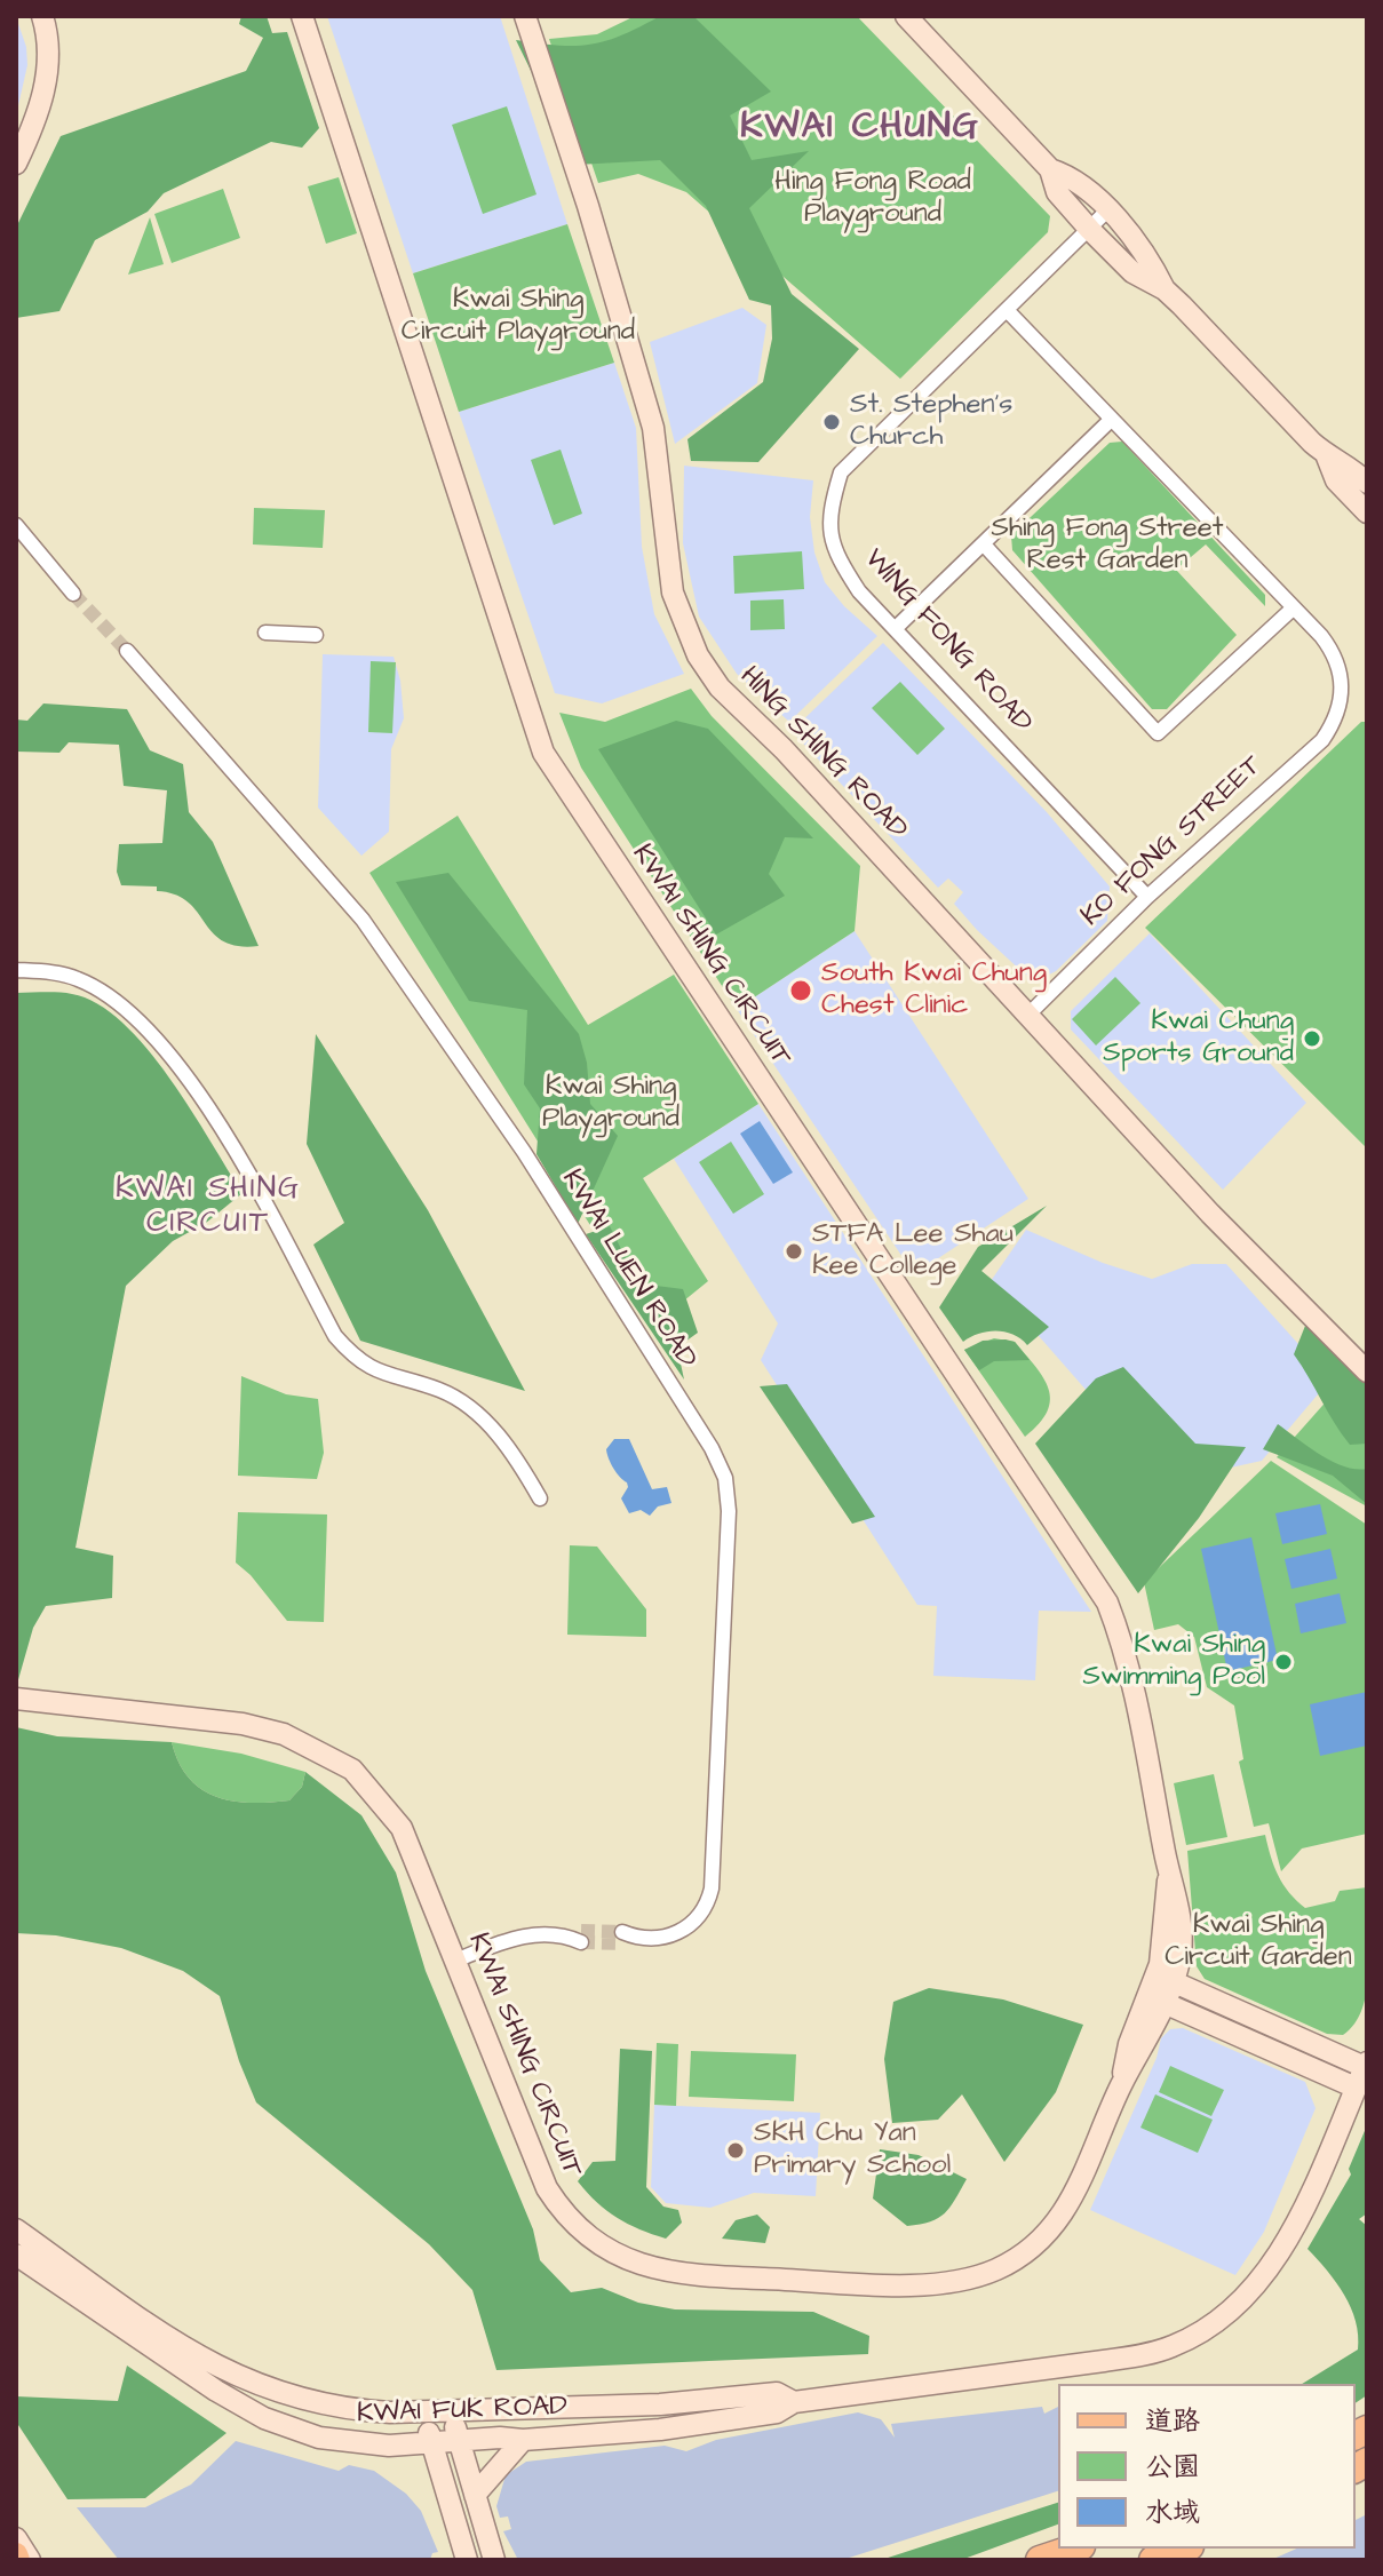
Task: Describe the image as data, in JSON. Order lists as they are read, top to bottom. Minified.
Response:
{"streets":{"street":["WING FONG ROAD","HING SHING ROAD","KO FONG STREET","KWAI SHING CIRCUIT","KWAI LUEN ROAD","KWAI FUK ROAD"]},"crossings":[["WING FONG ROAD","KO FONG STREET"],["HING SHING ROAD","KO FONG STREET"]],"districts":["KWAI CHUNG","KWAI SHING CIRCUIT"],"parks":["Hing Fong Road Playground","Kwai Shing Circuit Playground","Shing Fong Street Rest Garden","Kwai Shing Playground","Kwai Shing Circuit Garden"],"places":["St. Stephen's Church","South Kwai Chung Chest Clinic","Kwai Chung Sports Ground","STFA Lee Shau Kee College","Kwai Shing Swimming Pool","SKH Chu Yan Primary School"],"legend":["道路","公園","水域"]}
